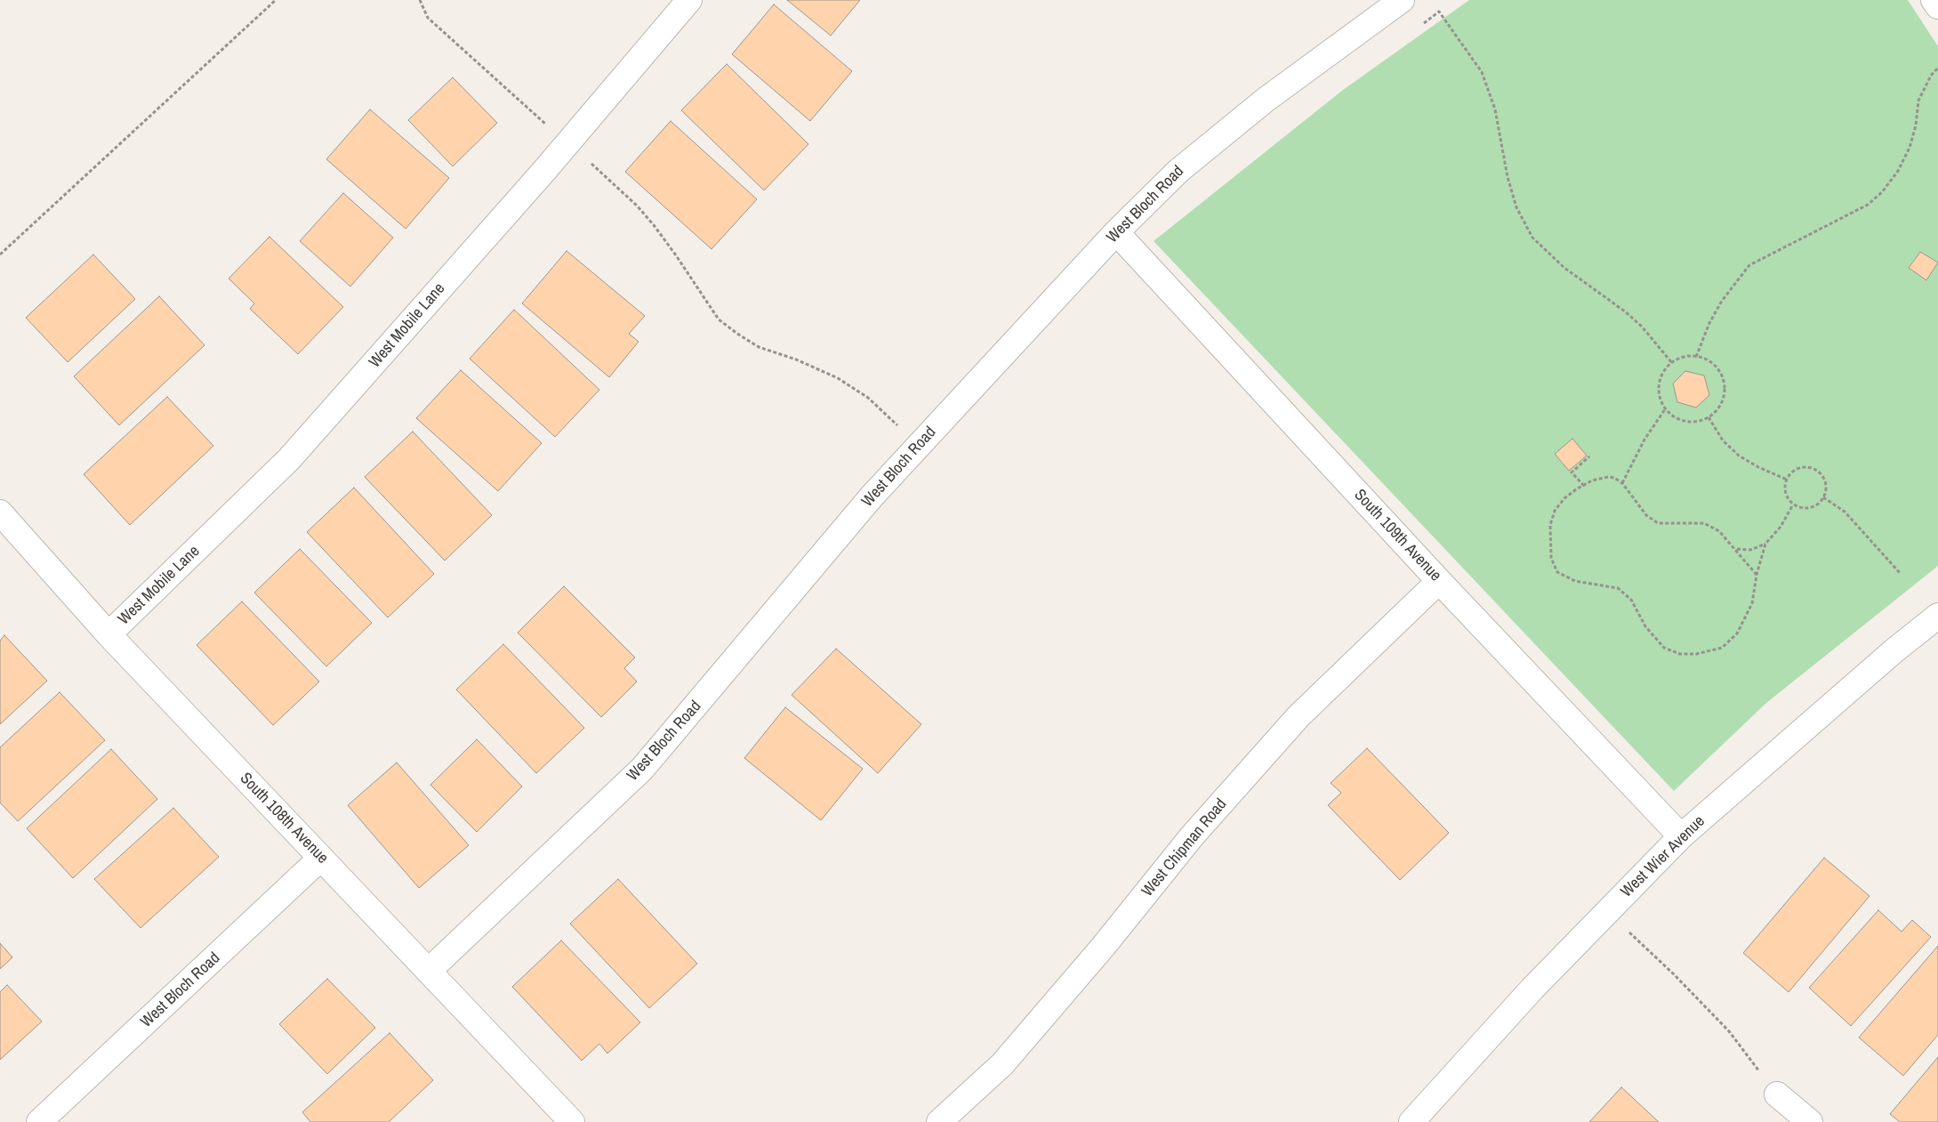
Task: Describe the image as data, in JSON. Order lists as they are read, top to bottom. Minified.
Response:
{"streets":{"street":["West Bloch Road","West Mobile Lane","South 109th Avenue","South 108th Avenue","West Chipman Road","West Wier Avenue"]},"crossings":[["West Bloch Road","South 109th Avenue"],["West Bloch Road","South 108th Avenue"],["West Mobile Lane","South 108th Avenue"],["South 109th Avenue","West Chipman Road"],["South 109th Avenue","West Wier Avenue"]]}
